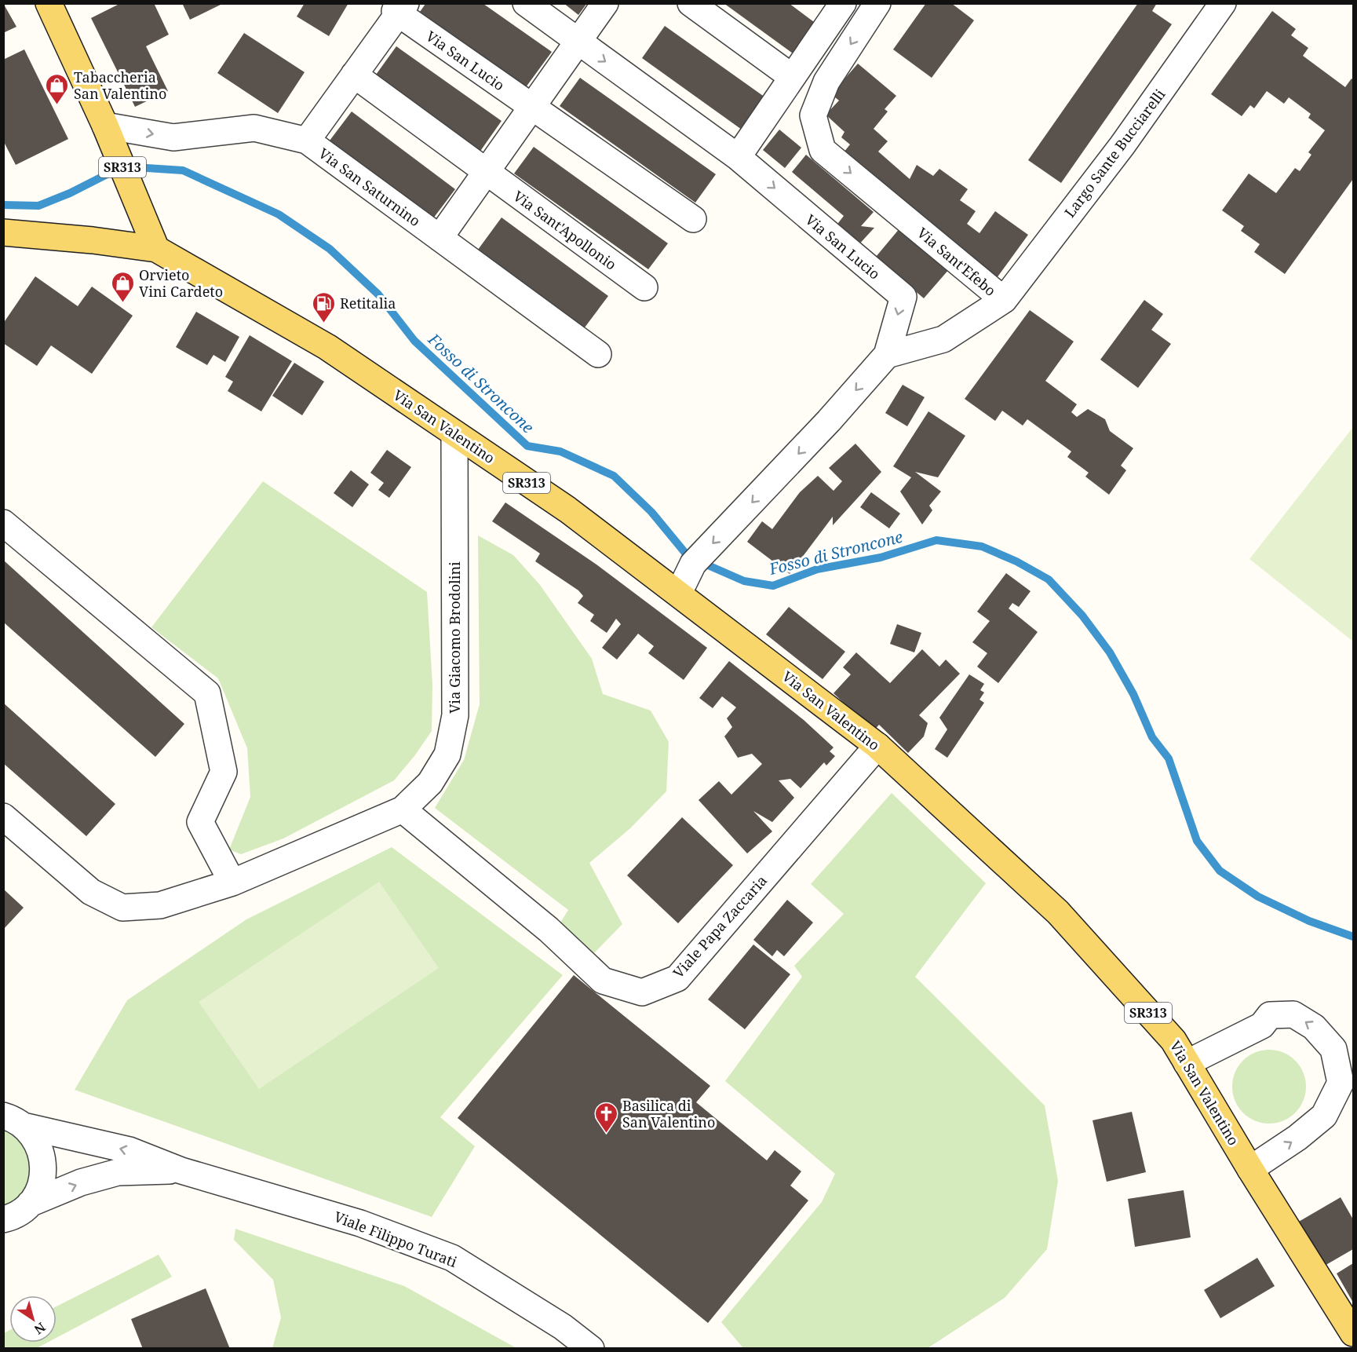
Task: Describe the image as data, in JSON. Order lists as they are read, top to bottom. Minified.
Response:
{"streets":{"main road":["SR313","Via San Valentino"],"street":["Via San Lucio","Largo Sante Bucciarelli","Via San Saturnino","Via Sant'Apollonio","Via Sant'Efebo","Via Giacomo Brodolini","Viale Papa Zaccaria","Viale Filippo Turati"]},"crossings":[["Via San Lucio","Via Sant'Efebo"],["Largo Sante Bucciarelli","Via Sant'Efebo"],["SR313","Via San Saturnino"],["SR313","Via San Valentino"],["Via San Valentino","Via Giacomo Brodolini"],["Via San Valentino","Viale Papa Zaccaria"],["Via Giacomo Brodolini","Viale Papa Zaccaria"]],"one_way":["Via San Saturnino","Via Sant'Efebo"],"water":["Fosso di Stroncone"],"places":{"shop":["Tabaccheria San Valentino","Orvieto Vini Cardeto"],"fuel station":["Retitalia"],"church":["Basilica di San Valentino"]},"north":"bottom right"}
